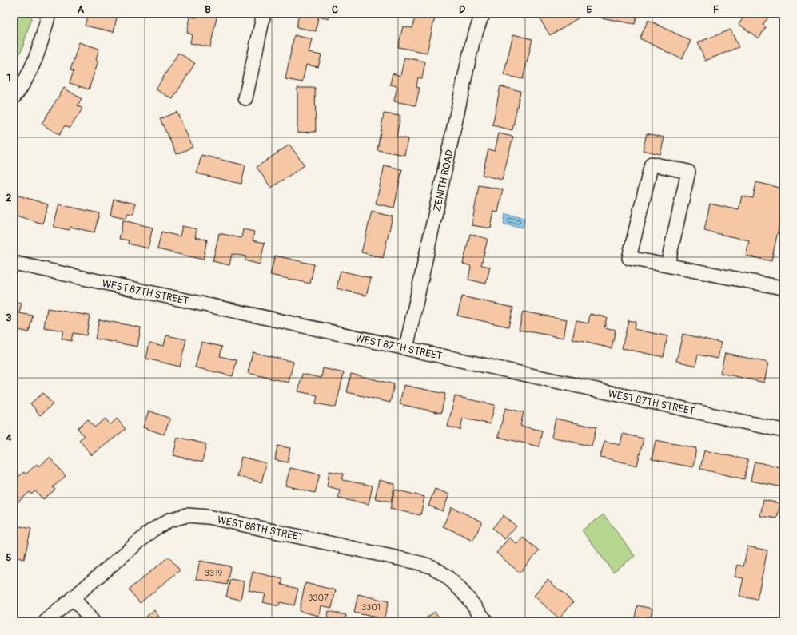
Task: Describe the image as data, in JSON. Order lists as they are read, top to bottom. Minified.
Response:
{"streets":{"street":["ZENITH ROAD","WEST 87TH STREET","WEST 88TH STREET"]},"crossings":[["ZENITH ROAD","WEST 87TH STREET"]],"house_numbers":["3319","3307","3301"],"grid":{"columns":["A","B","C","D","E","F"],"rows":["1","2","3","4","5"]}}
